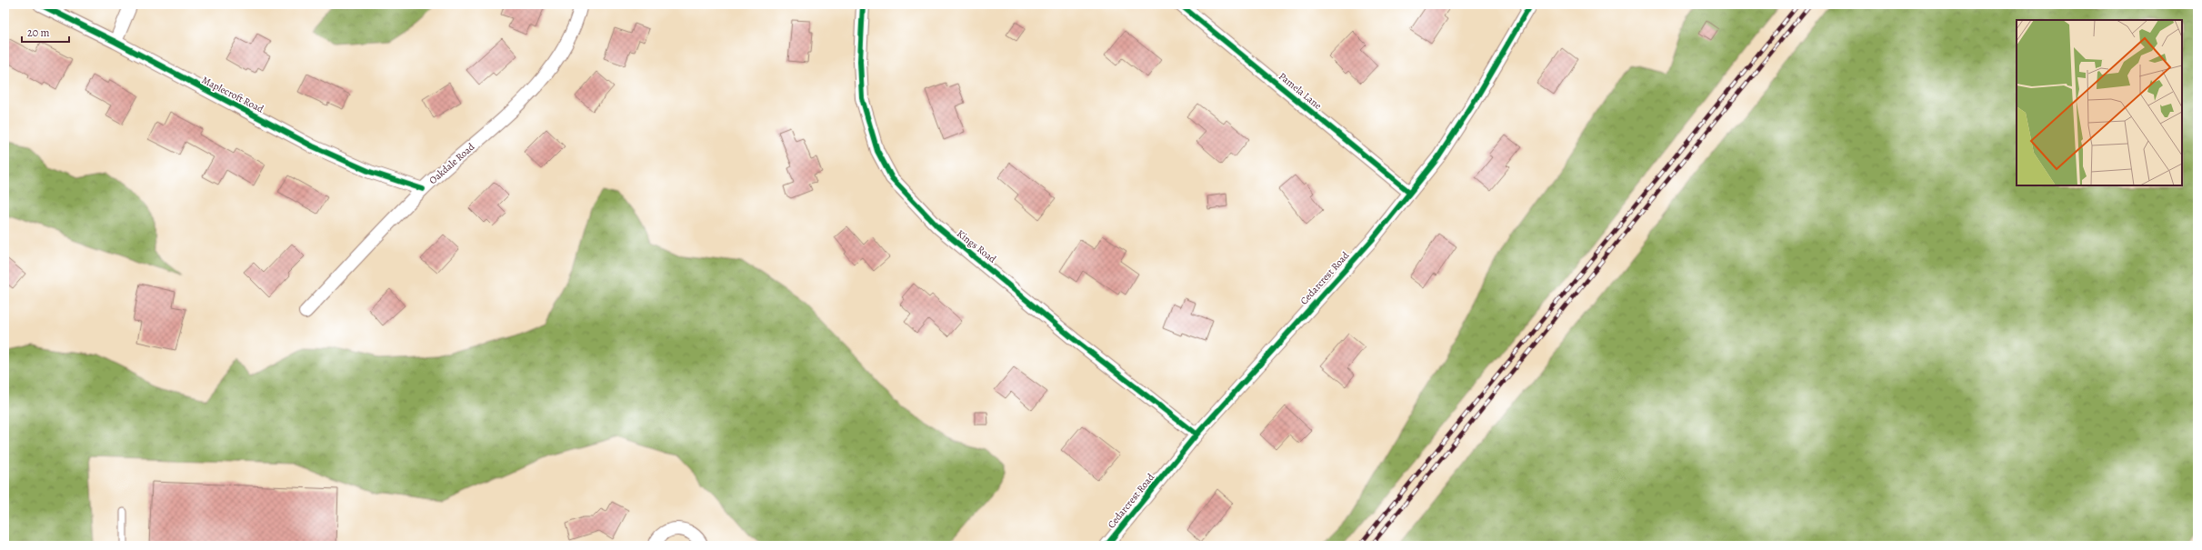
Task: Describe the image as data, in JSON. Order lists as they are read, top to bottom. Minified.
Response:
{"streets":{"street":["Pamela Lane","Maplecroft Road","Oakdale Road","Kings Road","Cedarcrest Road"]},"crossings":[["Pamela Lane","Cedarcrest Road"],["Maplecroft Road","Oakdale Road"],["Kings Road","Cedarcrest Road"]],"scale_bar":"20 m"}
